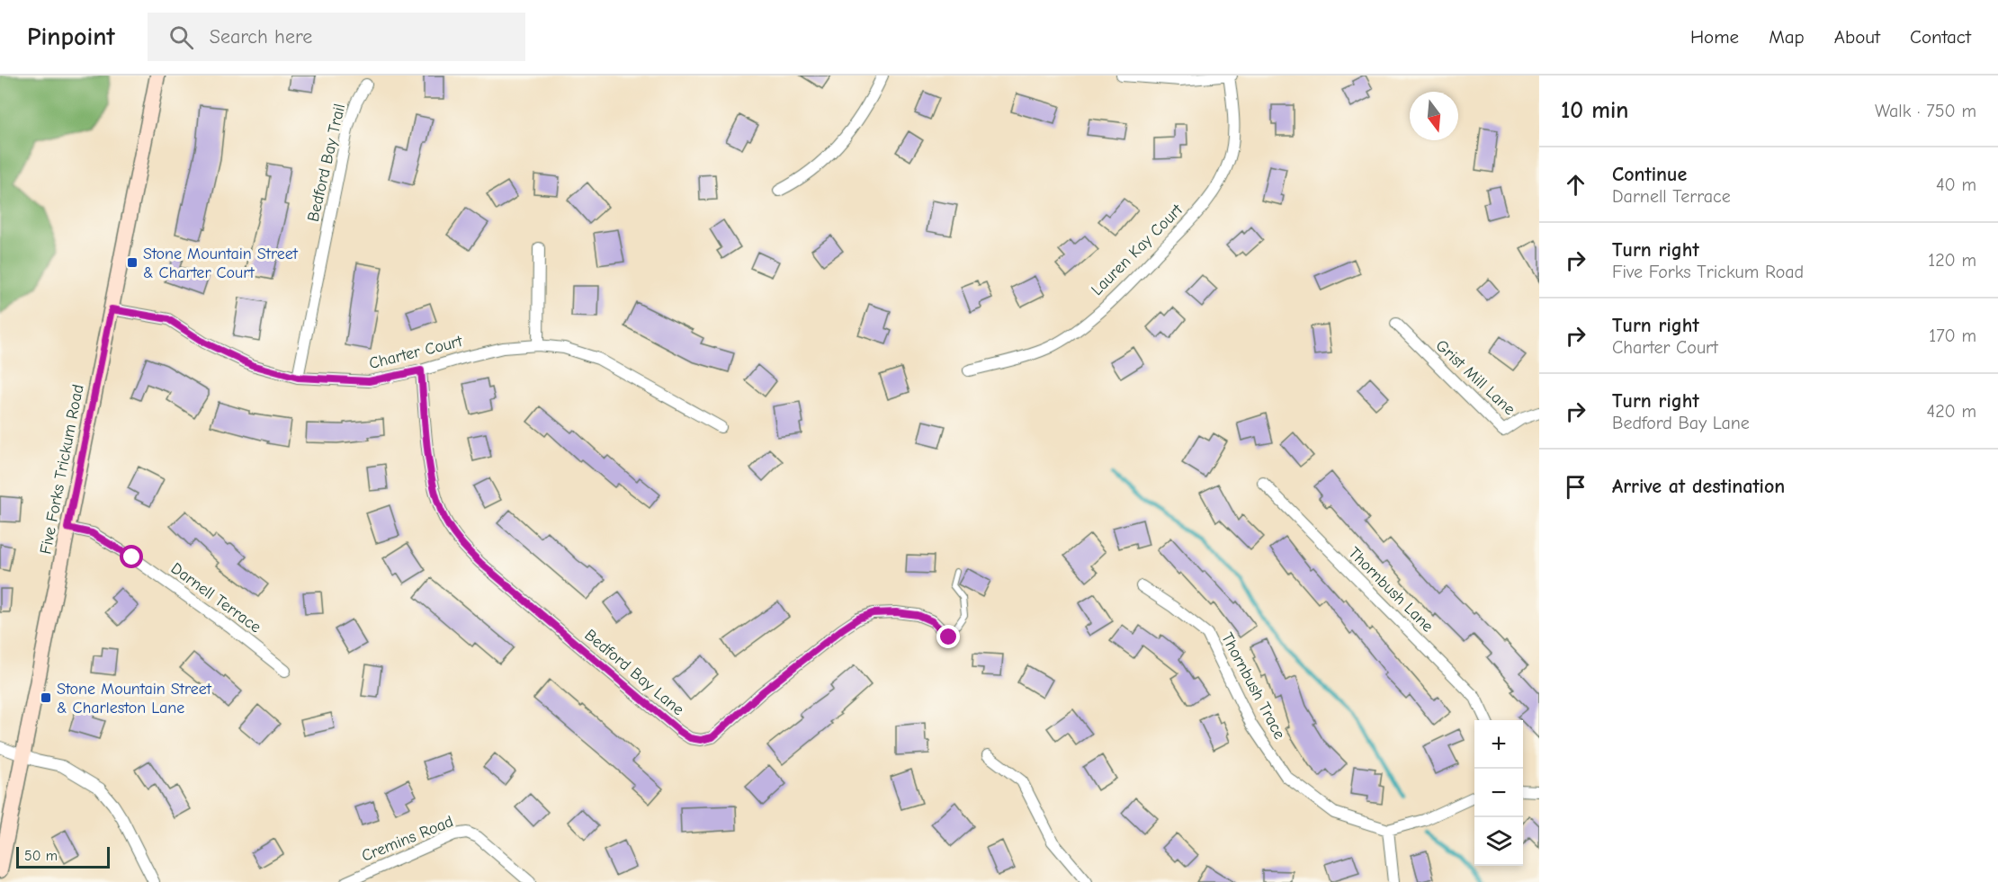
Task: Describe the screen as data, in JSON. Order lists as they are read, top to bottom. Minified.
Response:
{"streets":{"main road":["Five Forks Trickum Road"],"street":["Bedford Bay Trail","Lauren Kay Court","Charter Court","Grist Mill Lane","Thornbush Lane","Darnell Terrace","Bedford Bay Lane","Thornbush Trace","Cremins Road"]},"crossings":[["Bedford Bay Trail","Charter Court"],["Charter Court","Five Forks Trickum Road"],["Charter Court","Bedford Bay Lane"],["Five Forks Trickum Road","Darnell Terrace"]],"places":{"transit":["Stone Mountain Street & Charter Court","Stone Mountain Street & Charleston Lane"]},"scale_bar":"50 m","north":"bottom","page":{"header":"Pinpoint","search":"Search here","nav":["Home","Map","About","Contact"],"heading":["10 min","Walk · 750 m"],"list":[["Continue","Darnell Terrace","40 m"],["Turn right","Five Forks Trickum Road","120 m"],["Turn right","Charter Court","170 m"],["Turn right","Bedford Bay Lane","420 m"],"Arrive at destination"],"map_buttons":["+","−"],"scale":"50 m"}}
